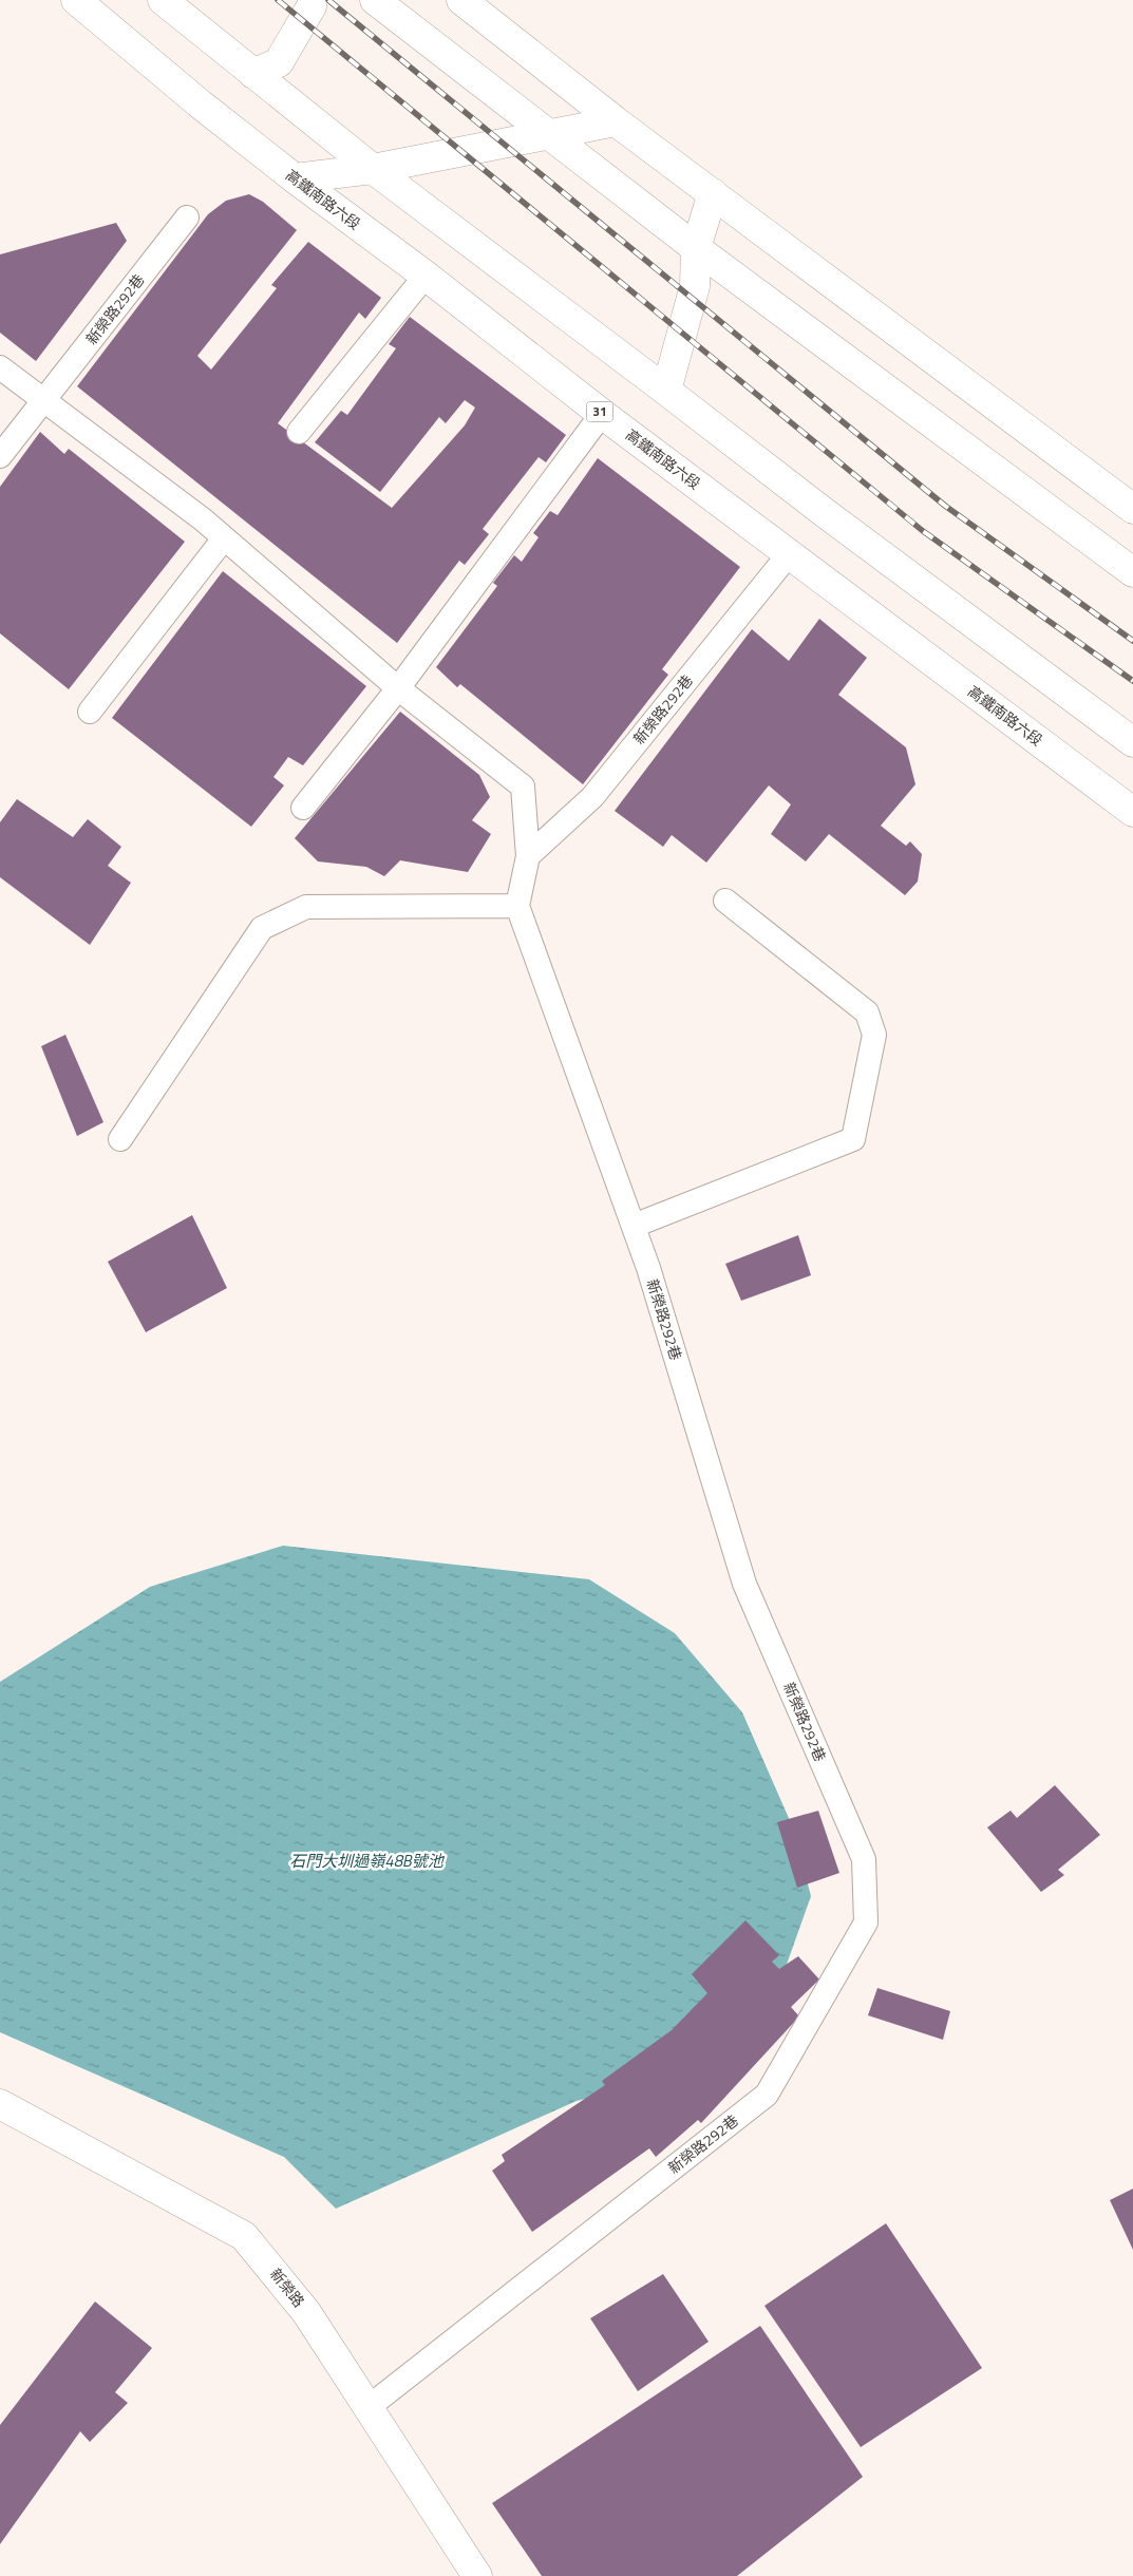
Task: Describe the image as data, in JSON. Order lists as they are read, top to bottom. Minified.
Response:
{"streets":{"main road":["高鐵南路六段","31","新榮路"],"lane":["新榮路292巷"]},"crossings":[["高鐵南路六段","新榮路292巷"],["新榮路292巷","新榮路"]],"water":["石門大圳過嶺48B號池"]}
